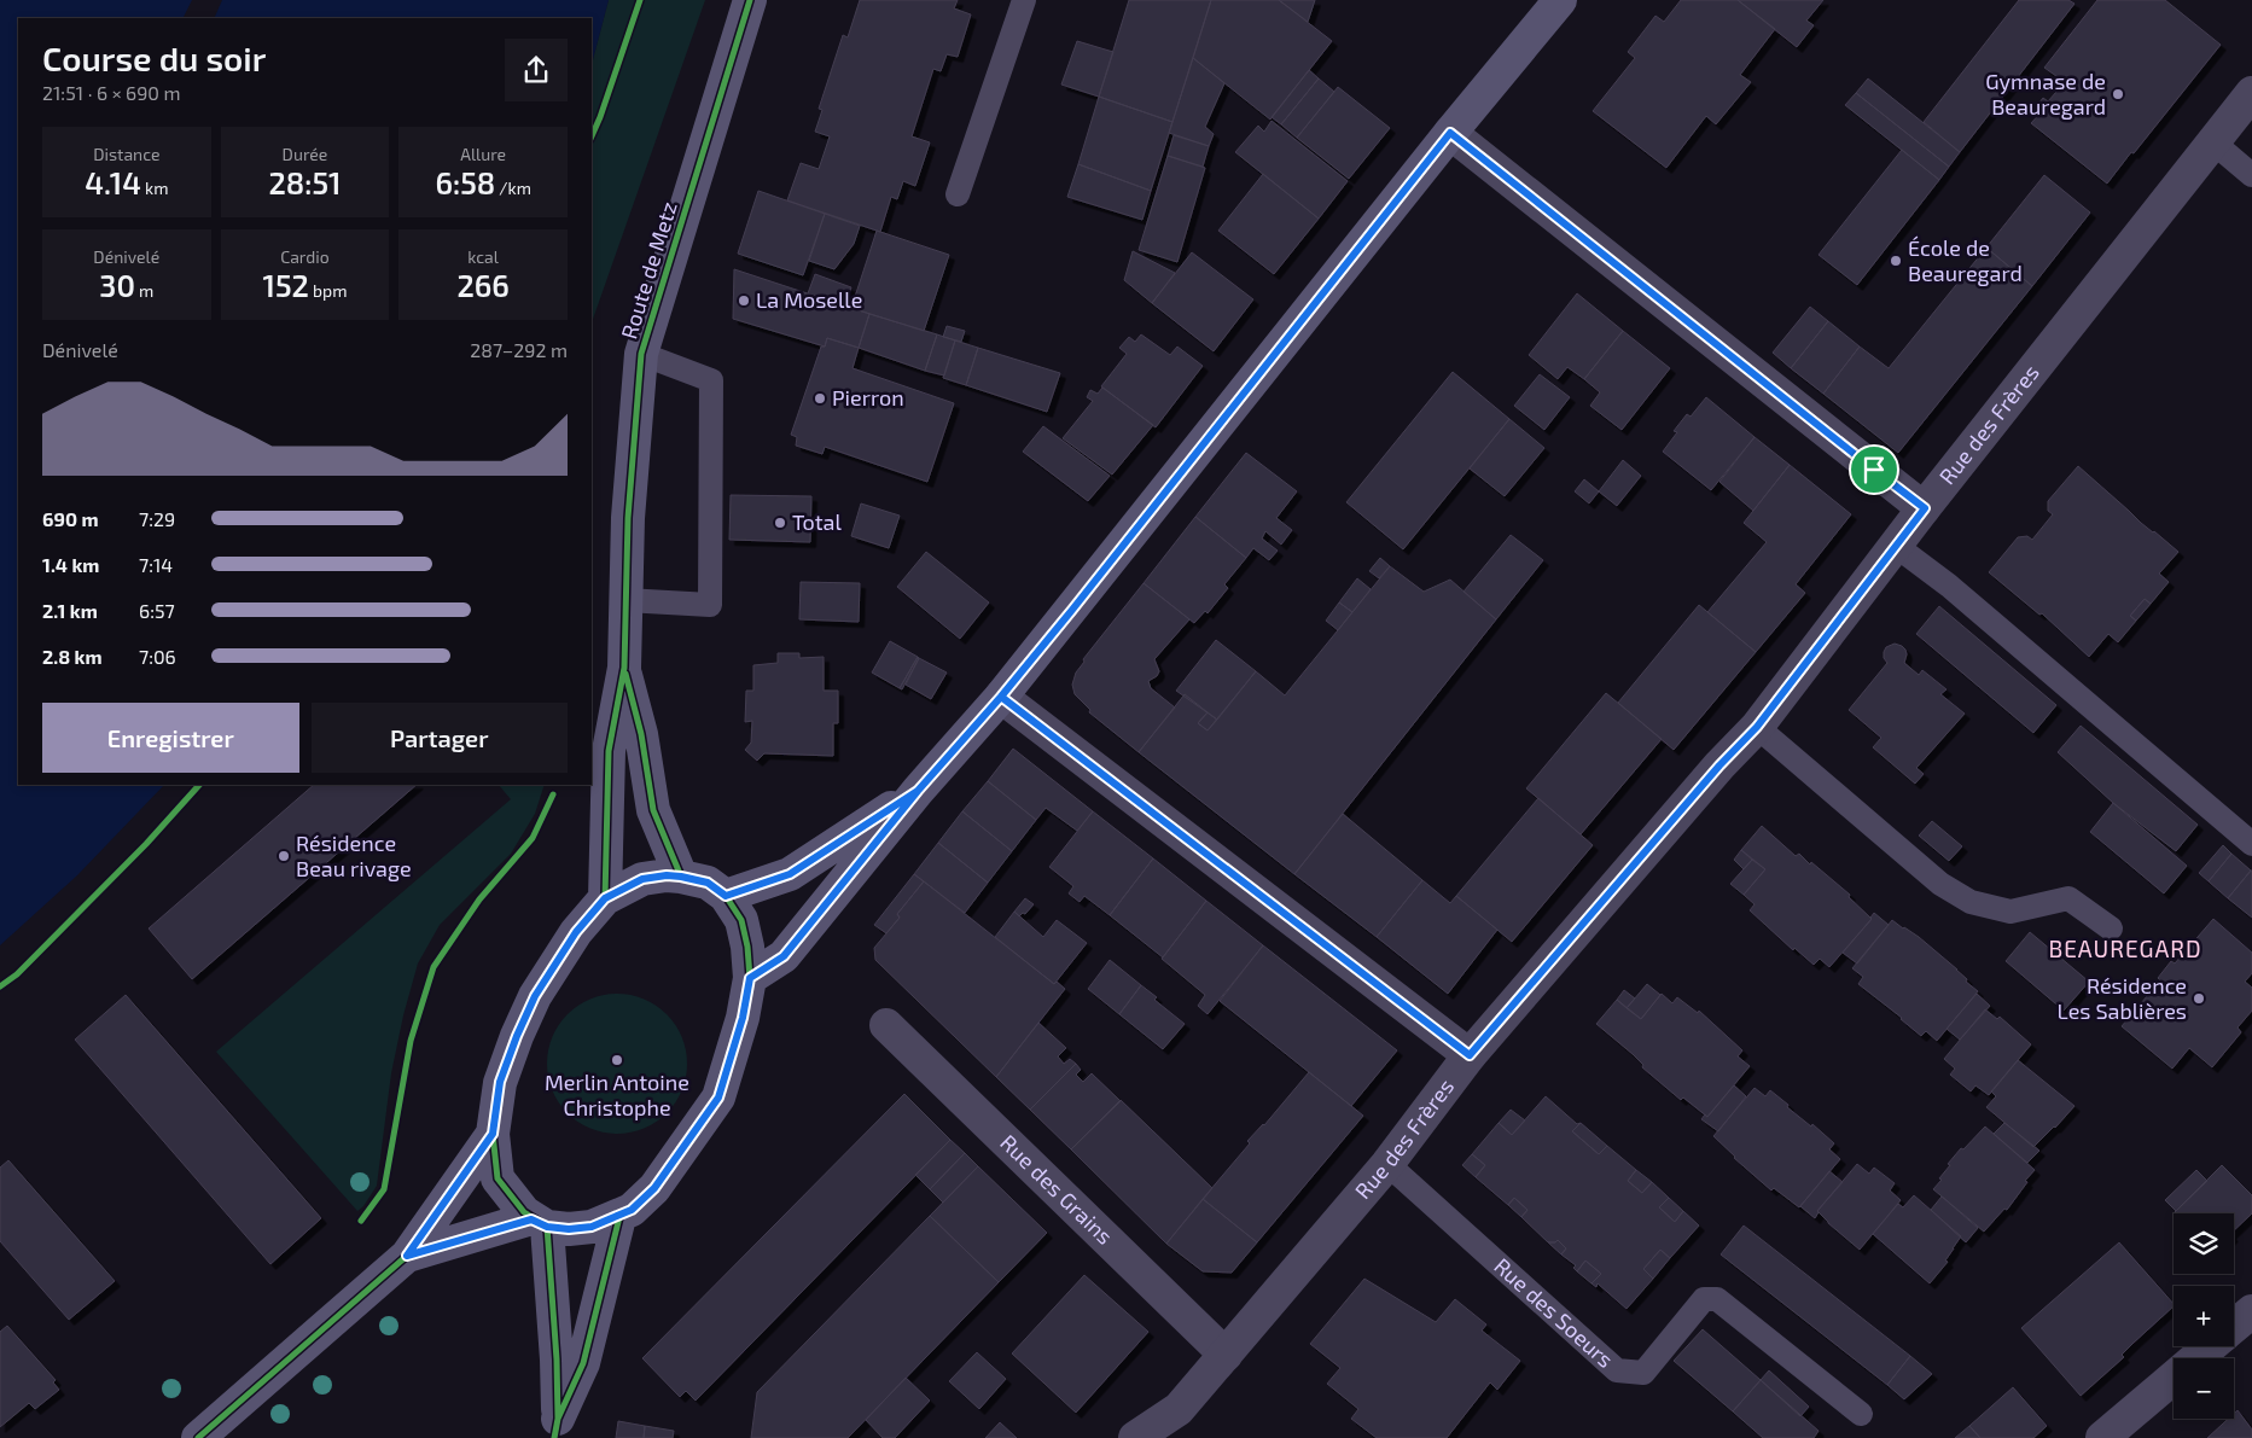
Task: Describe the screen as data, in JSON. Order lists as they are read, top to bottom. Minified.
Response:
{"streets":{"main road":["Route de Metz"],"street":["Rue des Frères","Rue des Grains"],"lane":["Rue des Soeurs"]},"crossings":[["Rue des Frères","Rue des Grains"],["Rue des Frères","Rue des Soeurs"]],"districts":["BEAUREGARD"],"places":["Gymnase de Beauregard","École de Beauregard","La Moselle","Pierron","Total","Résidence Beau rivage","Résidence Les Sablières","Merlin Antoine Christophe"],"page":{"heading":["Course du soir","21:51 · 6 × 690 m"],"stats":[["Distance","4.14 km"],["Durée","28:51"],["Allure","6:58 /km"],["Dénivelé","30 m"],["Cardio","152 bpm"],["kcal","266"]],"chart":["Dénivelé","287–292 m"],"list":[{"name":"690 m","note":"7:29"},{"name":"1.4 km","note":"7:14"},{"name":"2.1 km","note":"6:57"},{"name":"2.8 km","note":"7:06"}],"buttons":["Enregistrer","Partager"],"map_buttons":["+","−"]}}
